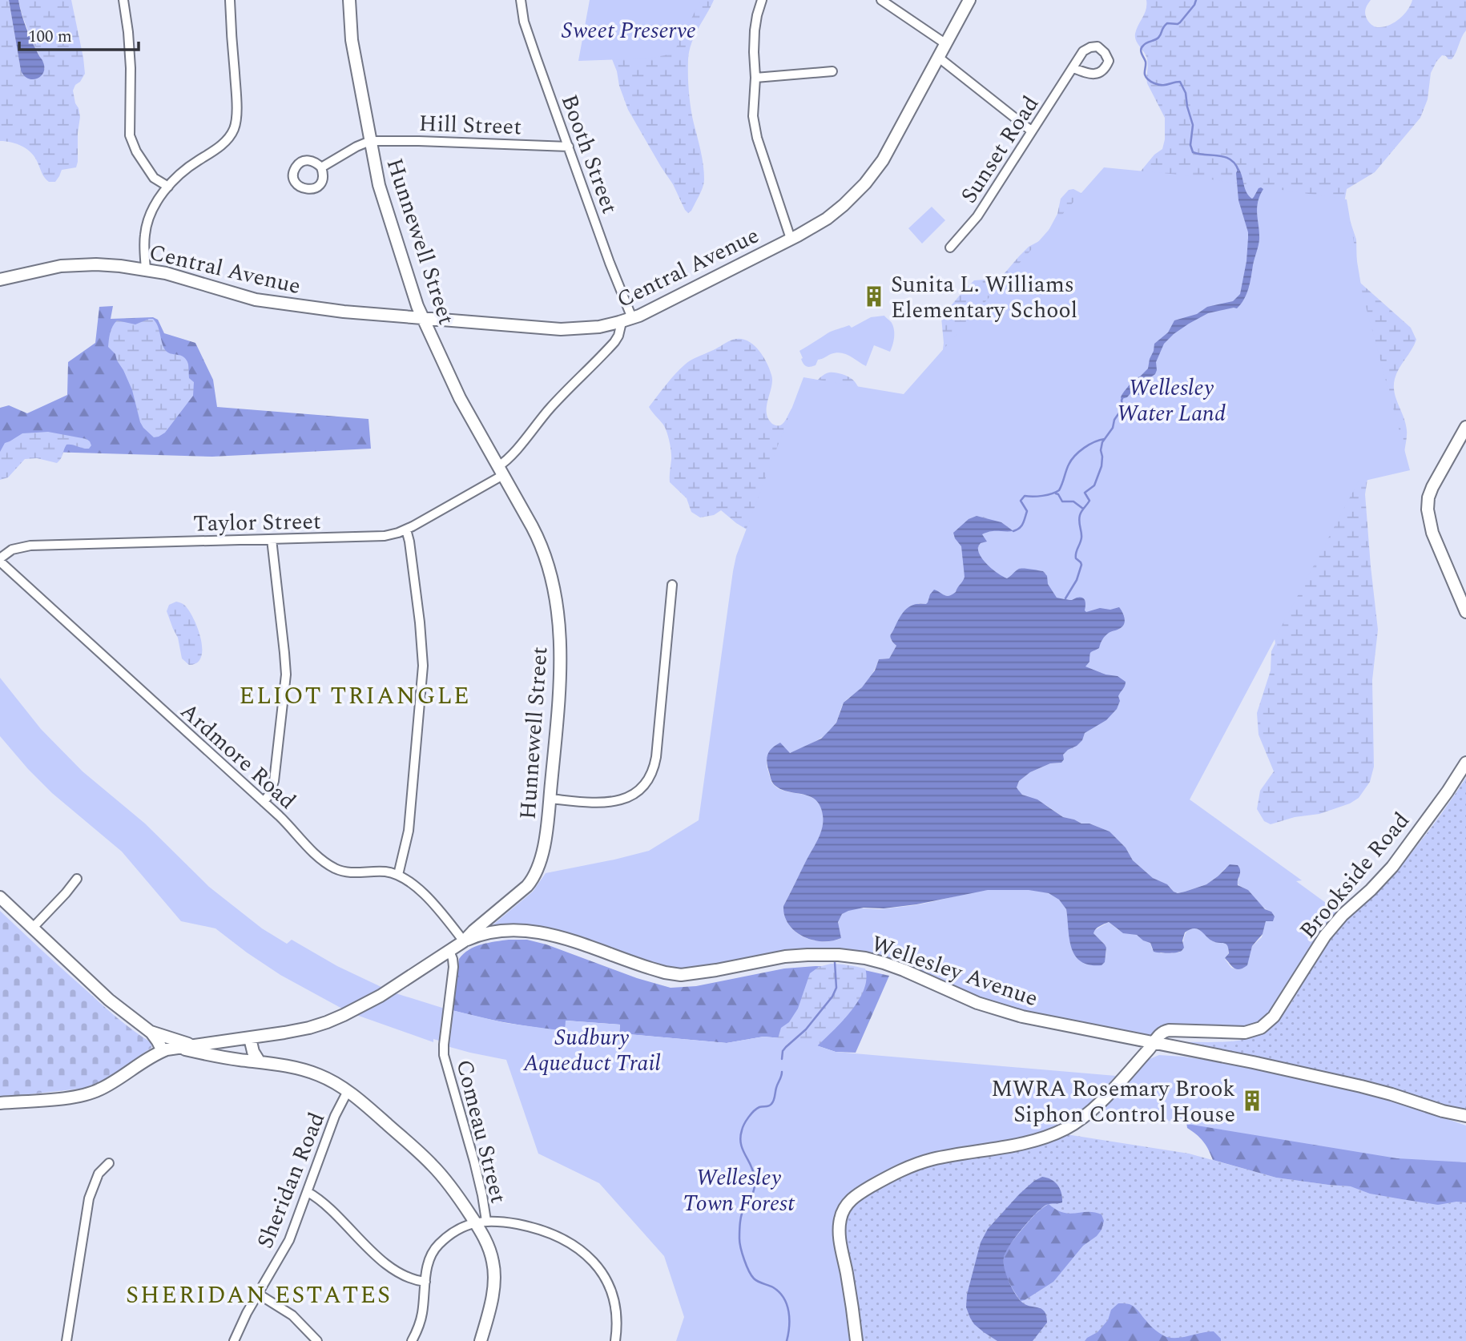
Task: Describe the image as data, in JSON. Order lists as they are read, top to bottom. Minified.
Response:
{"streets":{"main road":["Hunnewell Street","Central Avenue","Brookside Road","Wellesley Avenue"],"street":["Hill Street","Sunset Road","Booth Street","Taylor Street","Ardmore Road","Comeau Street","Sheridan Road"]},"crossings":[["Hill Street","Booth Street"],["Hill Street","Hunnewell Street"],["Booth Street","Central Avenue"],["Booth Street","Taylor Street"],["Hunnewell Street","Central Avenue"],["Hunnewell Street","Taylor Street"],["Hunnewell Street","Ardmore Road"],["Hunnewell Street","Wellesley Avenue"],["Hunnewell Street","Comeau Street"],["Central Avenue","Taylor Street"],["Taylor Street","Ardmore Road"],["Ardmore Road","Wellesley Avenue"],["Brookside Road","Wellesley Avenue"]],"districts":["ELIOT TRIANGLE","SHERIDAN ESTATES"],"parks":["Sweet Preserve","Wellesley Water Land","Sudbury Aqueduct Trail","Wellesley Town Forest"],"places":{"building":["Sunita L. Williams Elementary School","MWRA Rosemary Brook Siphon Control House"]},"scale_bar":"100 m"}
